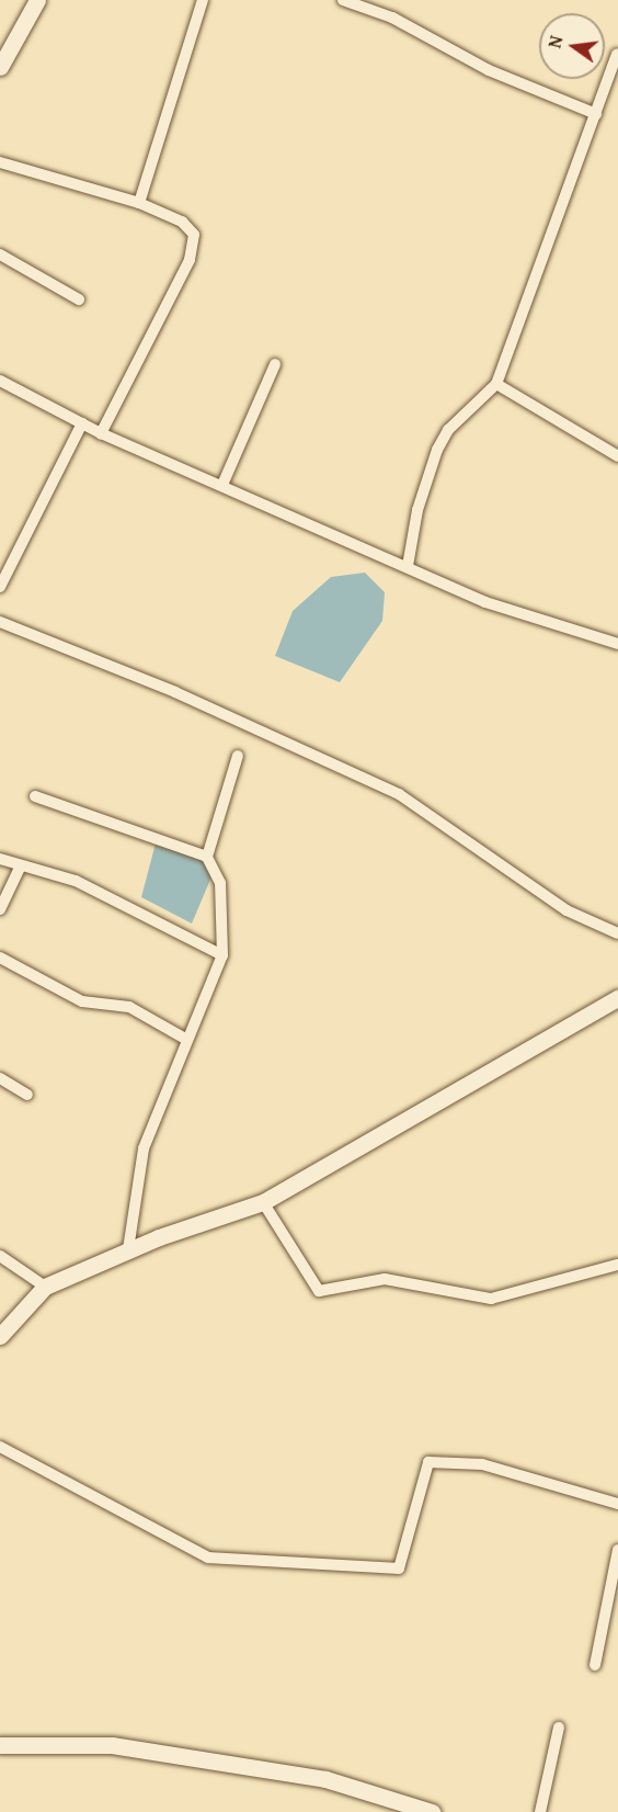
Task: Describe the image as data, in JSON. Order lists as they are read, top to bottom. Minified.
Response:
{"north":"left"}
